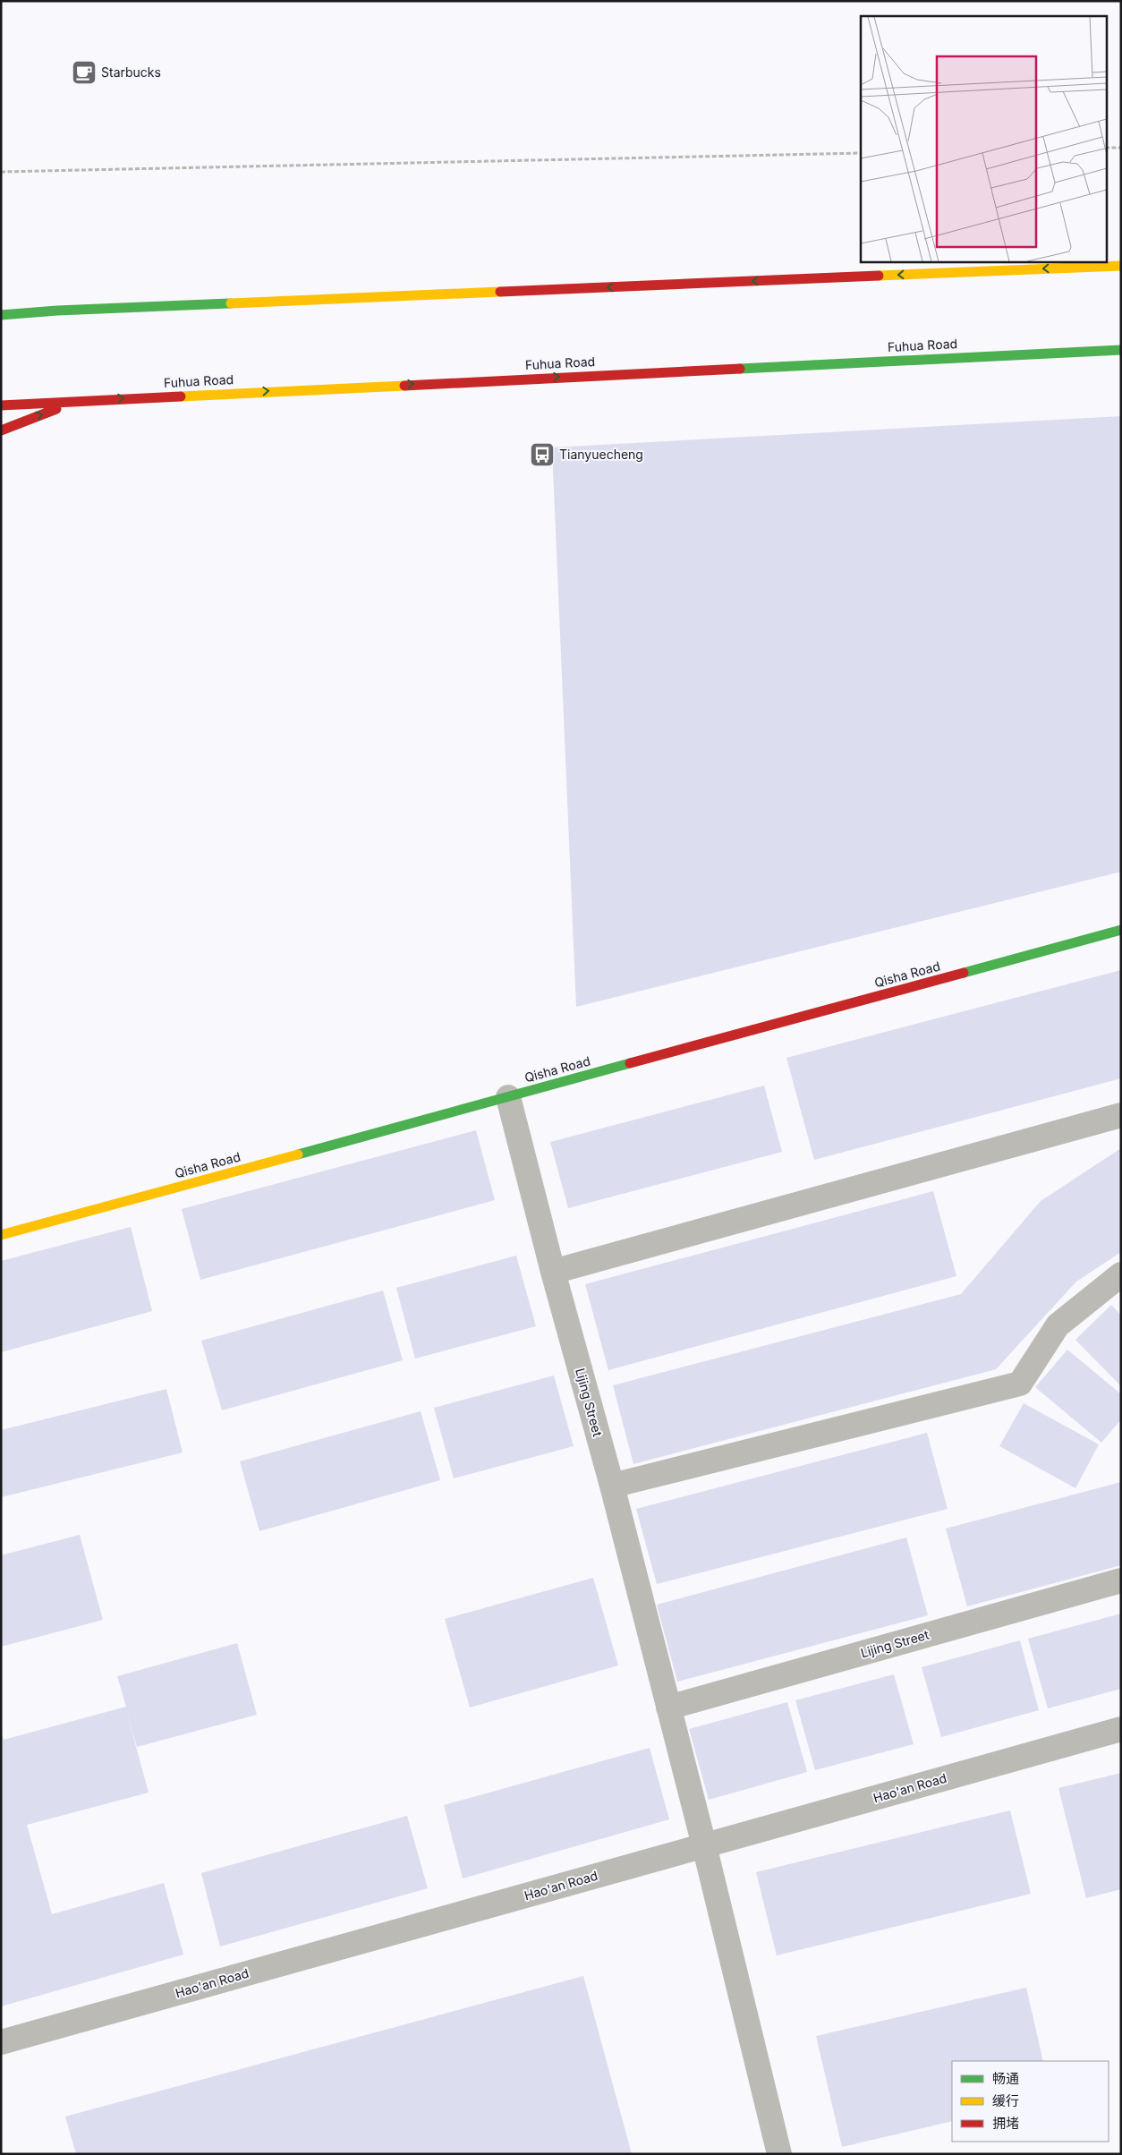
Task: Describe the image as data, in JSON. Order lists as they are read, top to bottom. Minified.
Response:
{"streets":{"main road":["Fuhua Road","Qisha Road"],"street":["Lijing Street","Hao'an Road"]},"crossings":[["Qisha Road","Lijing Street"],["Lijing Street","Hao'an Road"]],"places":{"cafe":["Starbucks"],"bus stop":["Tianyuecheng"]},"legend":["畅通","缓行","拥堵"]}
